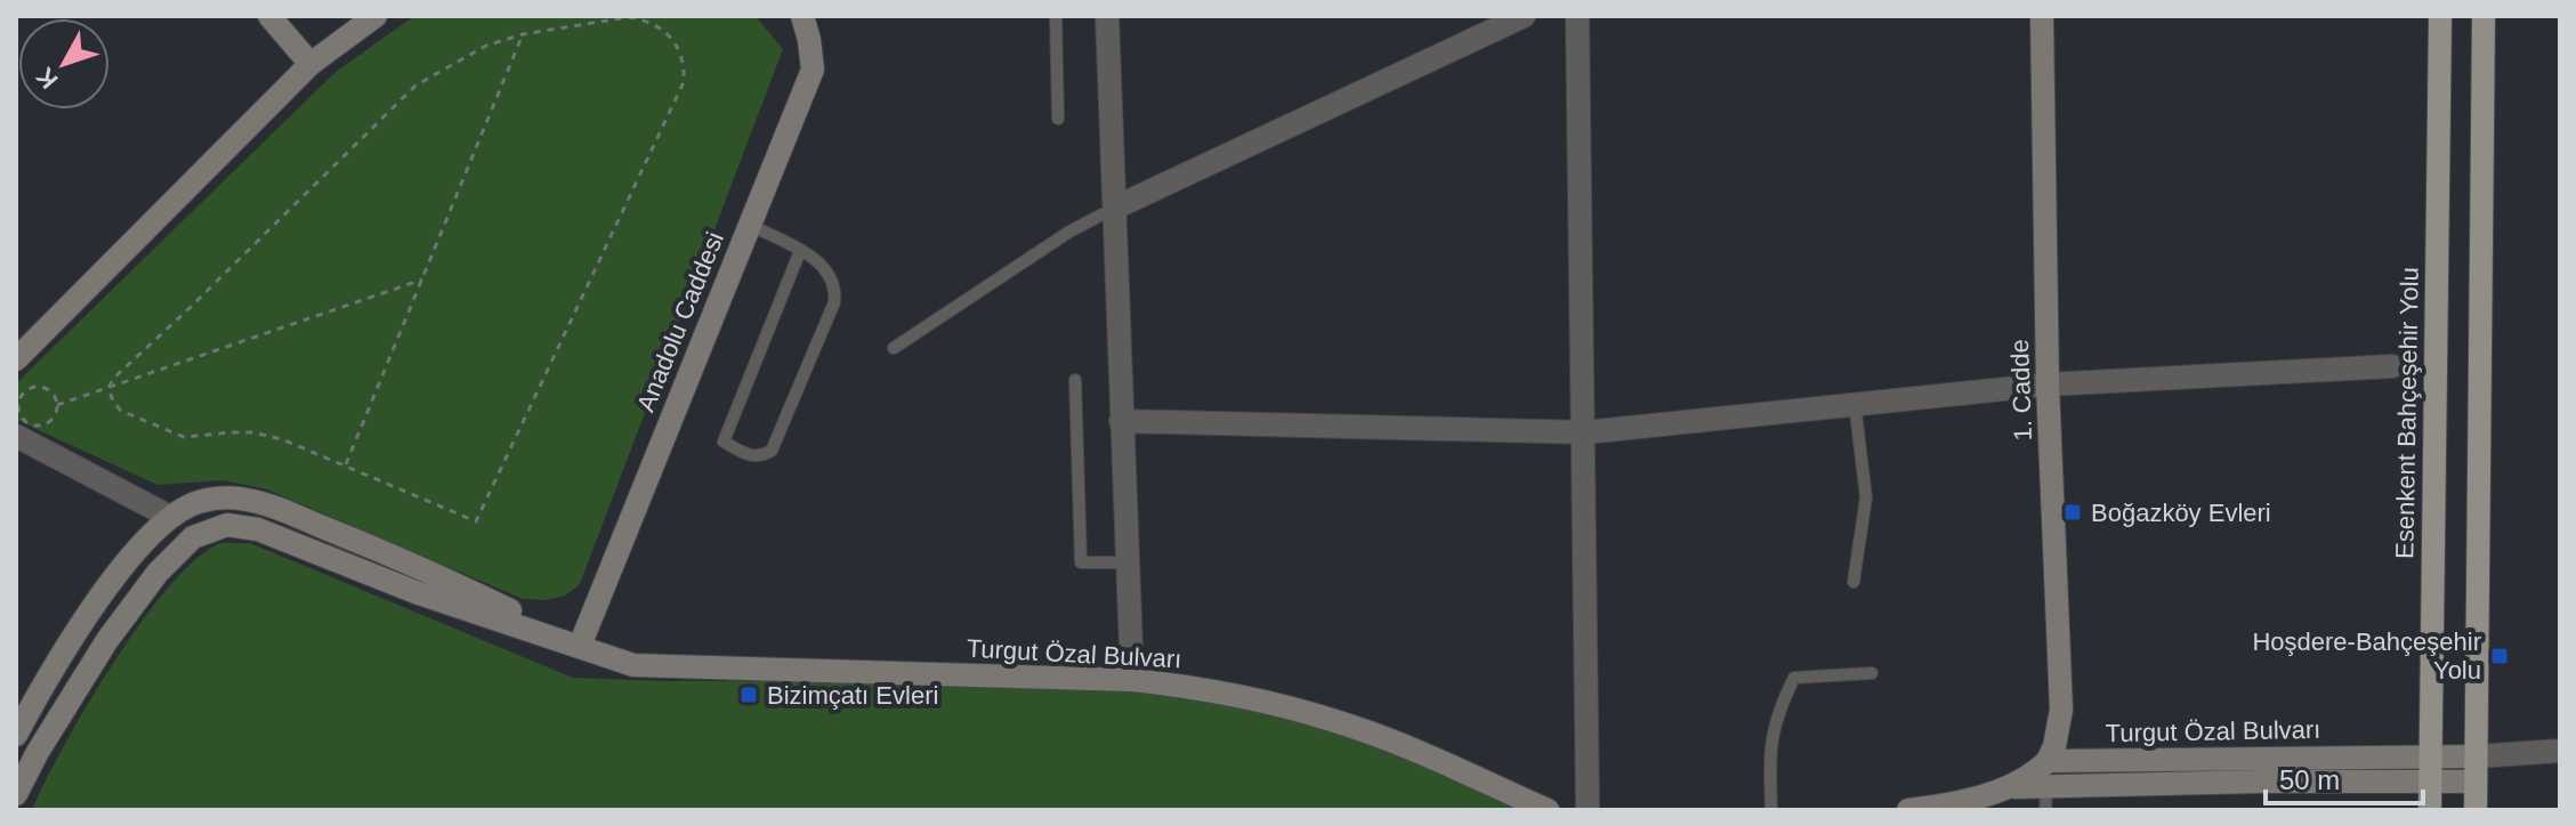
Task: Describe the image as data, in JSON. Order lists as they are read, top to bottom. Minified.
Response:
{"streets":{"main road":["Esenkent Bahçeşehir Yolu"],"street":["Anadolu Caddesi","1. Cadde","Turgut Özal Bulvarı"]},"crossings":[["Anadolu Caddesi","Turgut Özal Bulvarı"],["1. Cadde","Turgut Özal Bulvarı"],["Esenkent Bahçeşehir Yolu","Turgut Özal Bulvarı"]],"places":{"transit":["Boğazköy Evleri","Hoşdere-Bahçeşehir Yolu","Bizimçatı Evleri"]},"scale_bar":"50 m","north":"bottom left"}
